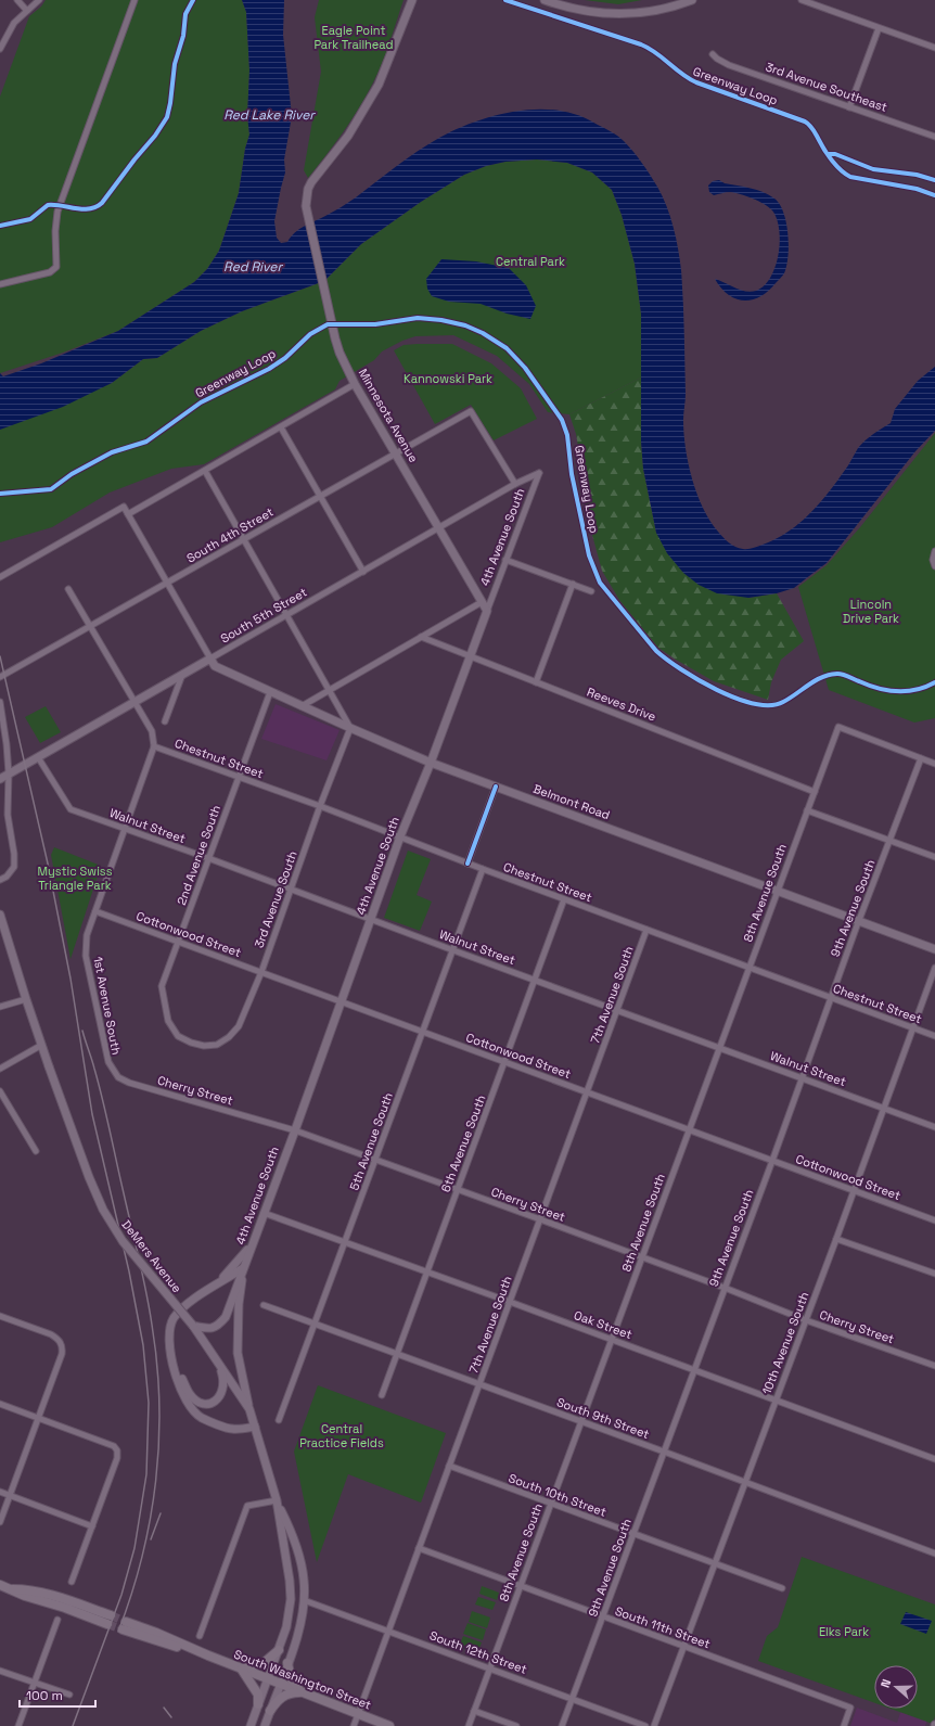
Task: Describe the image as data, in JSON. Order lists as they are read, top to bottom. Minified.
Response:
{"streets":{"main road":["South Washington Street"],"street":["3rd Avenue Southeast","Minnesota Avenue","South 4th Street","4th Avenue South","South 5th Street","Reeves Drive","Chestnut Street","Belmont Road","Walnut Street","2nd Avenue South","8th Avenue South","3rd Avenue South","9th Avenue South","Cottonwood Street","7th Avenue South","1st Avenue South","Cherry Street","5th Avenue South","6th Avenue South","DeMers Avenue","Oak Street","10th Avenue South","South 9th Street","South 10th Street","South 11th Street","South 12th Street"],"cycle path":["Greenway Loop"]},"crossings":[["Minnesota Avenue","South 4th Street"],["Minnesota Avenue","4th Avenue South"],["Minnesota Avenue","South 5th Street"],["South 4th Street","South 5th Street"],["4th Avenue South","South 5th Street"],["4th Avenue South","Reeves Drive"],["4th Avenue South","Chestnut Street"],["4th Avenue South","Belmont Road"],["4th Avenue South","Walnut Street"],["4th Avenue South","Cottonwood Street"],["4th Avenue South","Cherry Street"],["4th Avenue South","Oak Street"],["South 5th Street","Belmont Road"],["South 5th Street","Walnut Street"],["Reeves Drive","8th Avenue South"],["Chestnut Street","2nd Avenue South"],["Chestnut Street","8th Avenue South"],["Chestnut Street","3rd Avenue South"],["Chestnut Street","9th Avenue South"],["Chestnut Street","7th Avenue South"],["Chestnut Street","1st Avenue South"],["Chestnut Street","5th Avenue South"],["Chestnut Street","6th Avenue South"],["Chestnut Street","10th Avenue South"],["Belmont Road","2nd Avenue South"],["Belmont Road","8th Avenue South"],["Belmont Road","3rd Avenue South"],["Belmont Road","9th Avenue South"],["Walnut Street","2nd Avenue South"],["Walnut Street","8th Avenue South"],["Walnut Street","3rd Avenue South"],["Walnut Street","9th Avenue South"],["Walnut Street","7th Avenue South"],["Walnut Street","1st Avenue South"],["Walnut Street","5th Avenue South"],["Walnut Street","6th Avenue South"],["Walnut Street","10th Avenue South"],["2nd Avenue South","3rd Avenue South"],["2nd Avenue South","Cottonwood Street"],["8th Avenue South","9th Avenue South"],["8th Avenue South","Cottonwood Street"],["8th Avenue South","Cherry Street"],["8th Avenue South","Oak Street"],["8th Avenue South","South 9th Street"],["8th Avenue South","South 10th Street"],["8th Avenue South","South 11th Street"],["8th Avenue South","South 12th Street"],["3rd Avenue South","Cottonwood Street"],["9th Avenue South","Cottonwood Street"],["9th Avenue South","Cherry Street"],["9th Avenue South","Oak Street"],["9th Avenue South","South 9th Street"],["9th Avenue South","South 10th Street"],["9th Avenue South","South 11th Street"],["9th Avenue South","South 12th Street"],["Cottonwood Street","7th Avenue South"],["Cottonwood Street","1st Avenue South"],["Cottonwood Street","5th Avenue South"],["Cottonwood Street","6th Avenue South"],["Cottonwood Street","10th Avenue South"],["7th Avenue South","Cherry Street"],["7th Avenue South","Oak Street"],["7th Avenue South","South 9th Street"],["7th Avenue South","South 10th Street"],["7th Avenue South","South 11th Street"],["7th Avenue South","South 12th Street"],["7th Avenue South","South Washington Street"],["1st Avenue South","Cherry Street"],["Cherry Street","5th Avenue South"],["Cherry Street","6th Avenue South"],["Cherry Street","10th Avenue South"],["5th Avenue South","Oak Street"],["5th Avenue South","South 9th Street"],["6th Avenue South","Oak Street"],["6th Avenue South","South 9th Street"],["DeMers Avenue","South 12th Street"],["DeMers Avenue","South Washington Street"],["Oak Street","10th Avenue South"],["10th Avenue South","South 9th Street"],["10th Avenue South","South 10th Street"],["10th Avenue South","South 11th Street"]],"water":["Red Lake River","Red River"],"parks":["Eagle Point Park Trailhead","Central Park","Kannowski Park","Lincoln Drive Park","Mystic Swiss Triangle Park","Central Practice Fields","Elks Park"],"scale_bar":"100 m","north":"left"}
